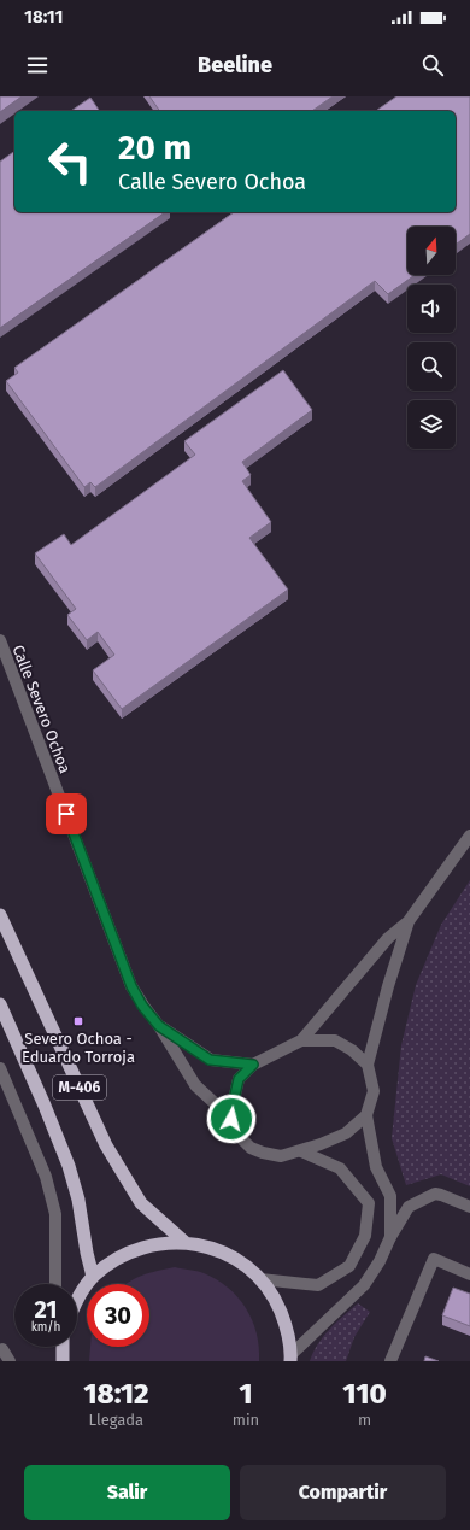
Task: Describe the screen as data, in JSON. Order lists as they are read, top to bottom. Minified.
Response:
{"streets":{"highway":["M-406"],"street":["Calle Severo Ochoa"]},"places":{"transit":["Severo Ochoa - Eduardo Torroja"]},"north":"top","page":{"status":"18:11","header":"Beeline","turn":["20 m","Calle Severo Ochoa"],"speed":"21 km/h","limit":"30","eta":["18:12","Llegada","1","min","110","m"],"buttons":["Salir","Compartir"]}}
